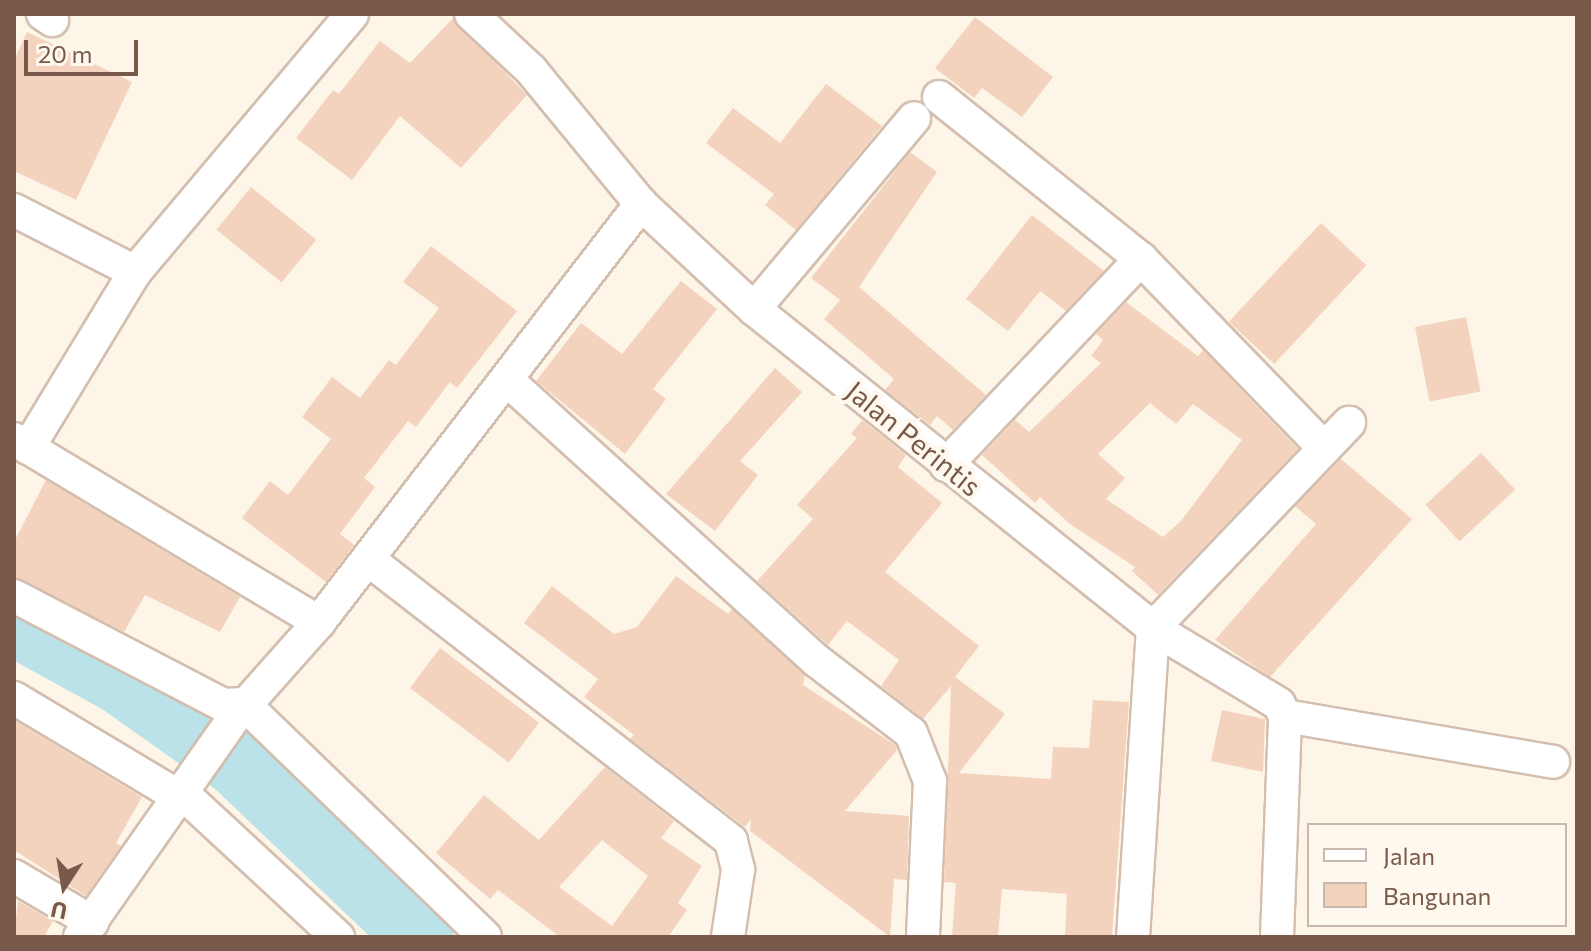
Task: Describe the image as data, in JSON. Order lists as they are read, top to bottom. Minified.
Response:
{"streets":{"street":["Jalan Perintis"]},"legend":["Jalan","Bangunan"],"scale_bar":"20 m","north":"bottom"}
